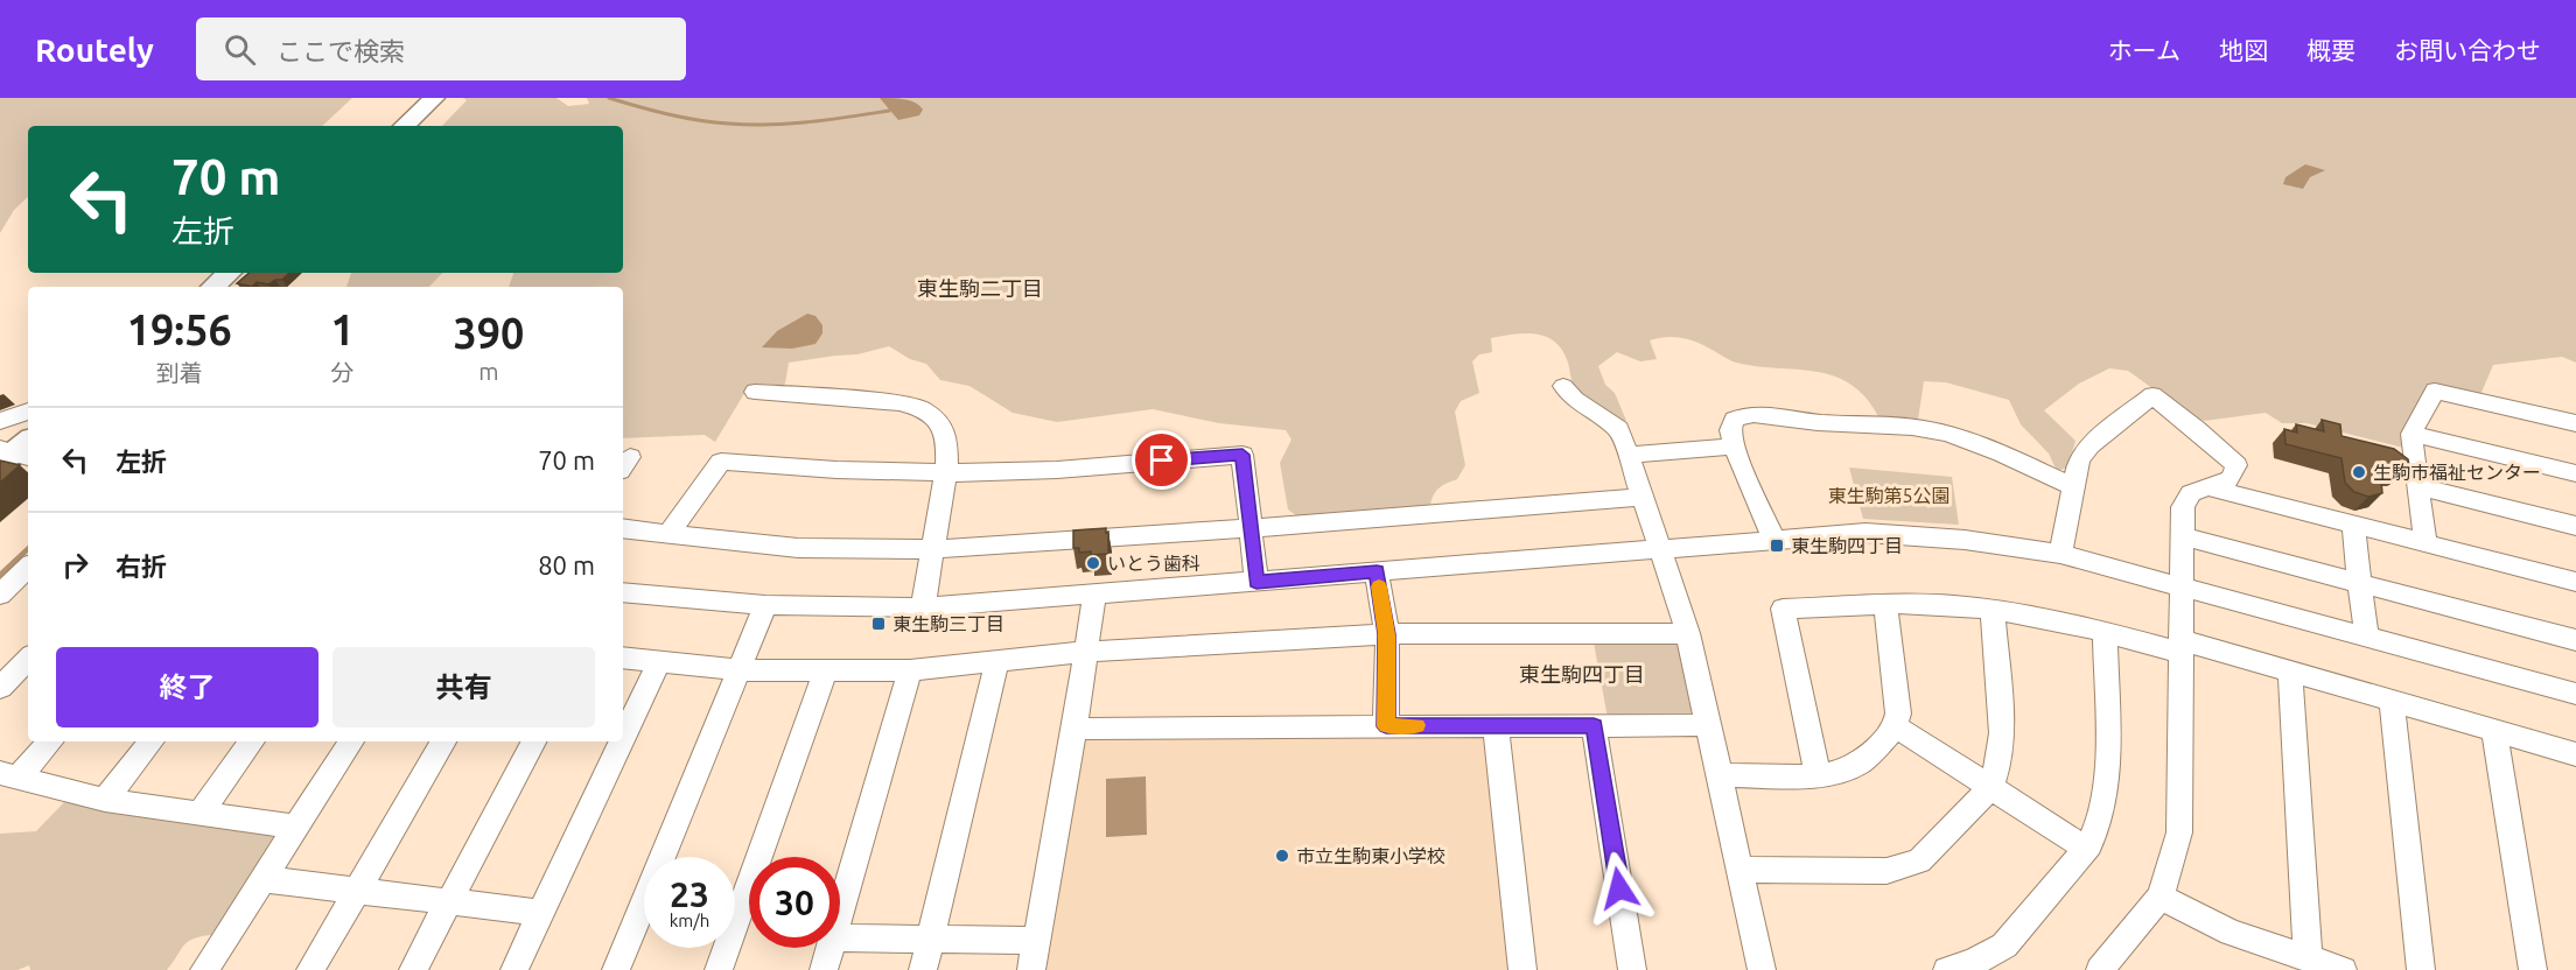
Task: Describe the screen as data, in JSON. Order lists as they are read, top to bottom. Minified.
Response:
{"districts":["東生駒二丁目","東生駒四丁目"],"parks":["東生駒第5公園"],"places":{"other":["生駒市福祉センター","いとう歯科","市立生駒東小学校"],"transit":["東生駒四丁目","東生駒三丁目"]},"page":{"header":"Routely","search":"ここで検索","nav":["ホーム","地図","概要","お問い合わせ"],"turn":["70 m","左折"],"eta":["19:56","到着","1","分","390","m"],"list":[{"name":"左折","value":"70 m"},{"name":"右折","value":"80 m"}],"buttons":["終了","共有"],"speed":"23 km/h","limit":"30"}}
